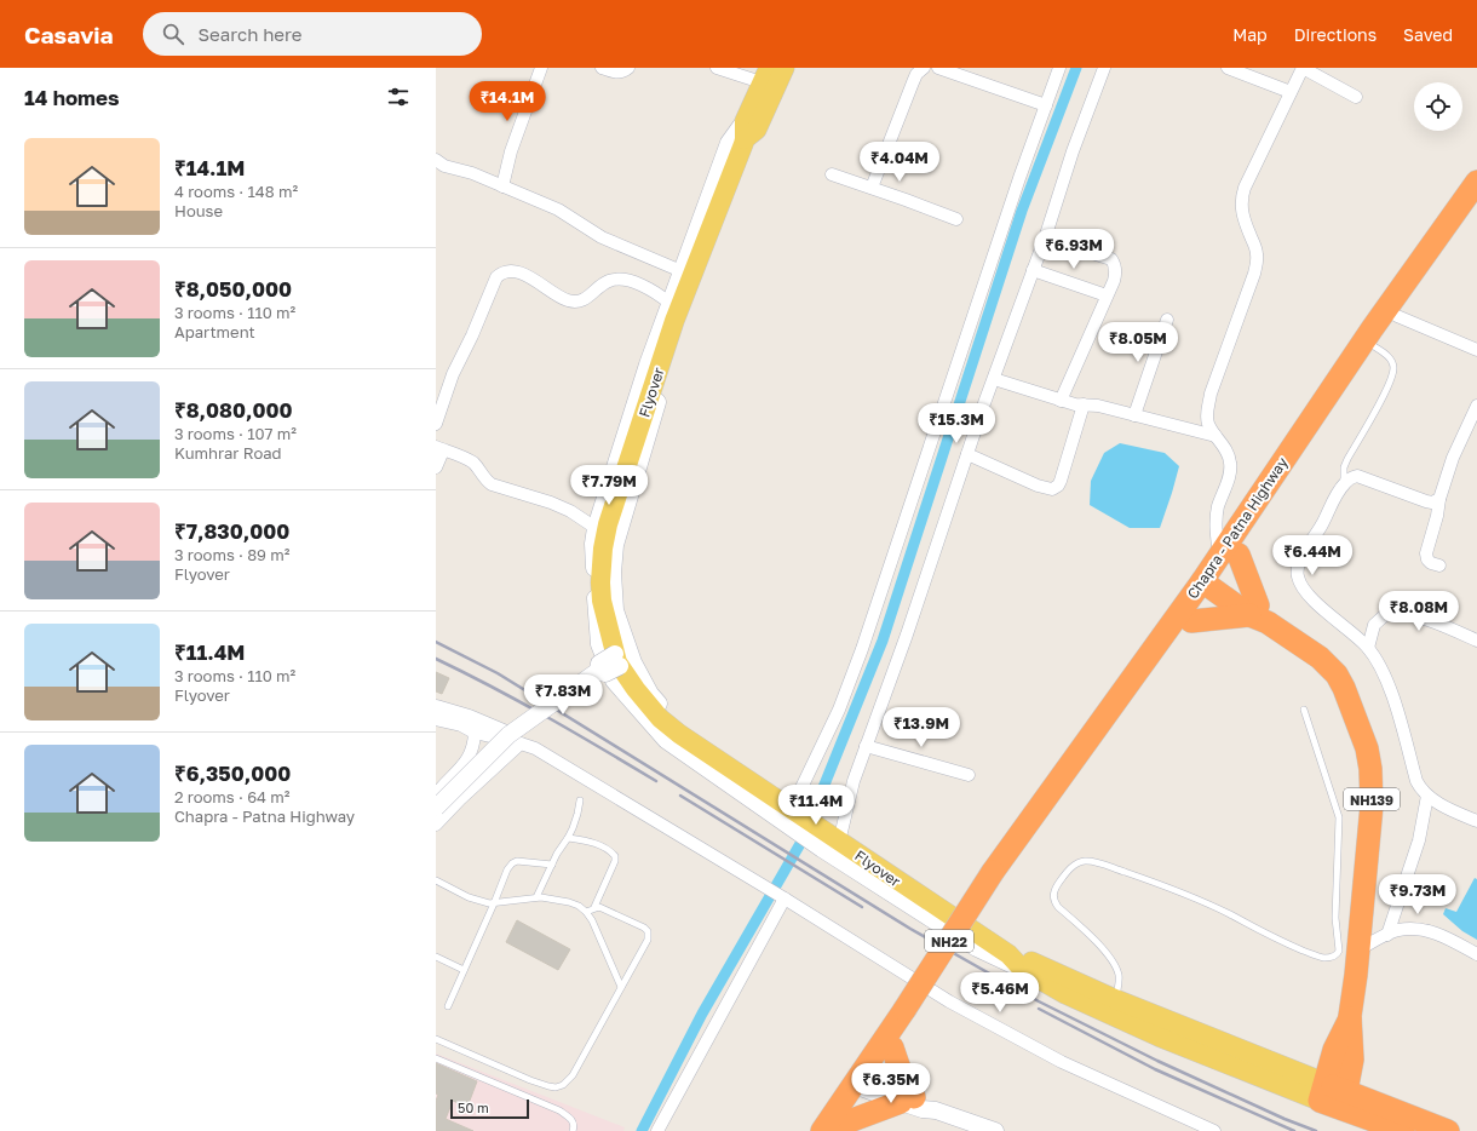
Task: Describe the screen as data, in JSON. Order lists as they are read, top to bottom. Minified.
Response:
{"streets":{"highway":["Chapra - Patna Highway","NH139","NH22"],"main road":["Flyover"]},"crossings":[["Chapra - Patna Highway","NH139"],["Chapra - Patna Highway","NH22"]],"scale_bar":"50 m","page":{"header":"Casavia","search":"Search here","nav":["Map","Directions","Saved"],"heading":"14 homes","price":["₹14.1M","₹4.04M","₹6.93M","₹8.05M","₹15.3M","₹7.79M","₹6.44M","₹8.08M","₹7.83M","₹13.9M","₹11.4M","₹9.73M","₹5.46M","₹6.35M"],"list":[{"name":"₹14.1M","note":"4 rooms · 148 m² · House"},{"name":"₹8,050,000","note":"3 rooms · 110 m² · Apartment"},{"name":"₹8,080,000","note":"3 rooms · 107 m² · Kumhrar Road"},{"name":"₹7,830,000","note":"3 rooms · 89 m² · Flyover"},{"name":"₹11.4M","note":"3 rooms · 110 m² · Flyover"},{"name":"₹6,350,000","note":"2 rooms · 64 m² · Chapra - Patna Highway"}],"scale":"50 m"}}
